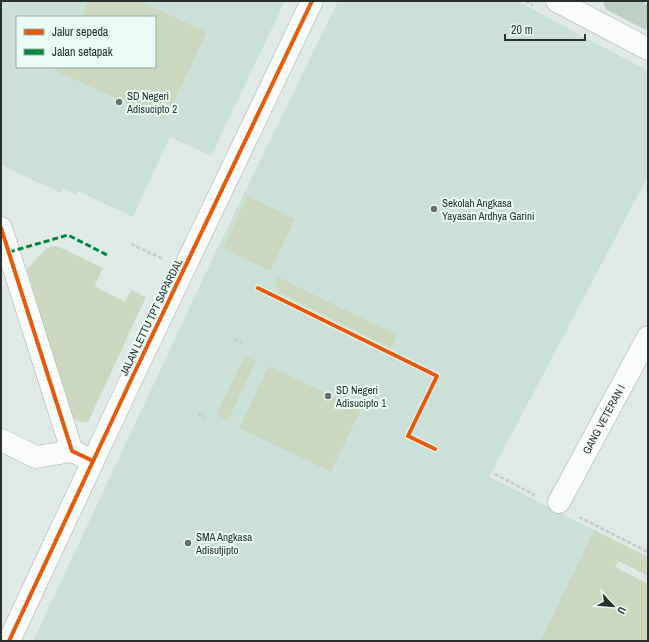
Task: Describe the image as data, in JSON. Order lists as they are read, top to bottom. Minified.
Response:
{"streets":{"street":["JALAN LETTU TPT SAPARDAL","GANG VETERAN I"]},"places":["SD Negeri Adisucipto 2","Sekolah Angkasa Yayasan Ardhya Garini","SD Negeri Adisucipto 1","SMA Angkasa Adisutjipto"],"legend":["Jalur sepeda","Jalan setapak"],"scale_bar":"20 m","north":"bottom right"}
